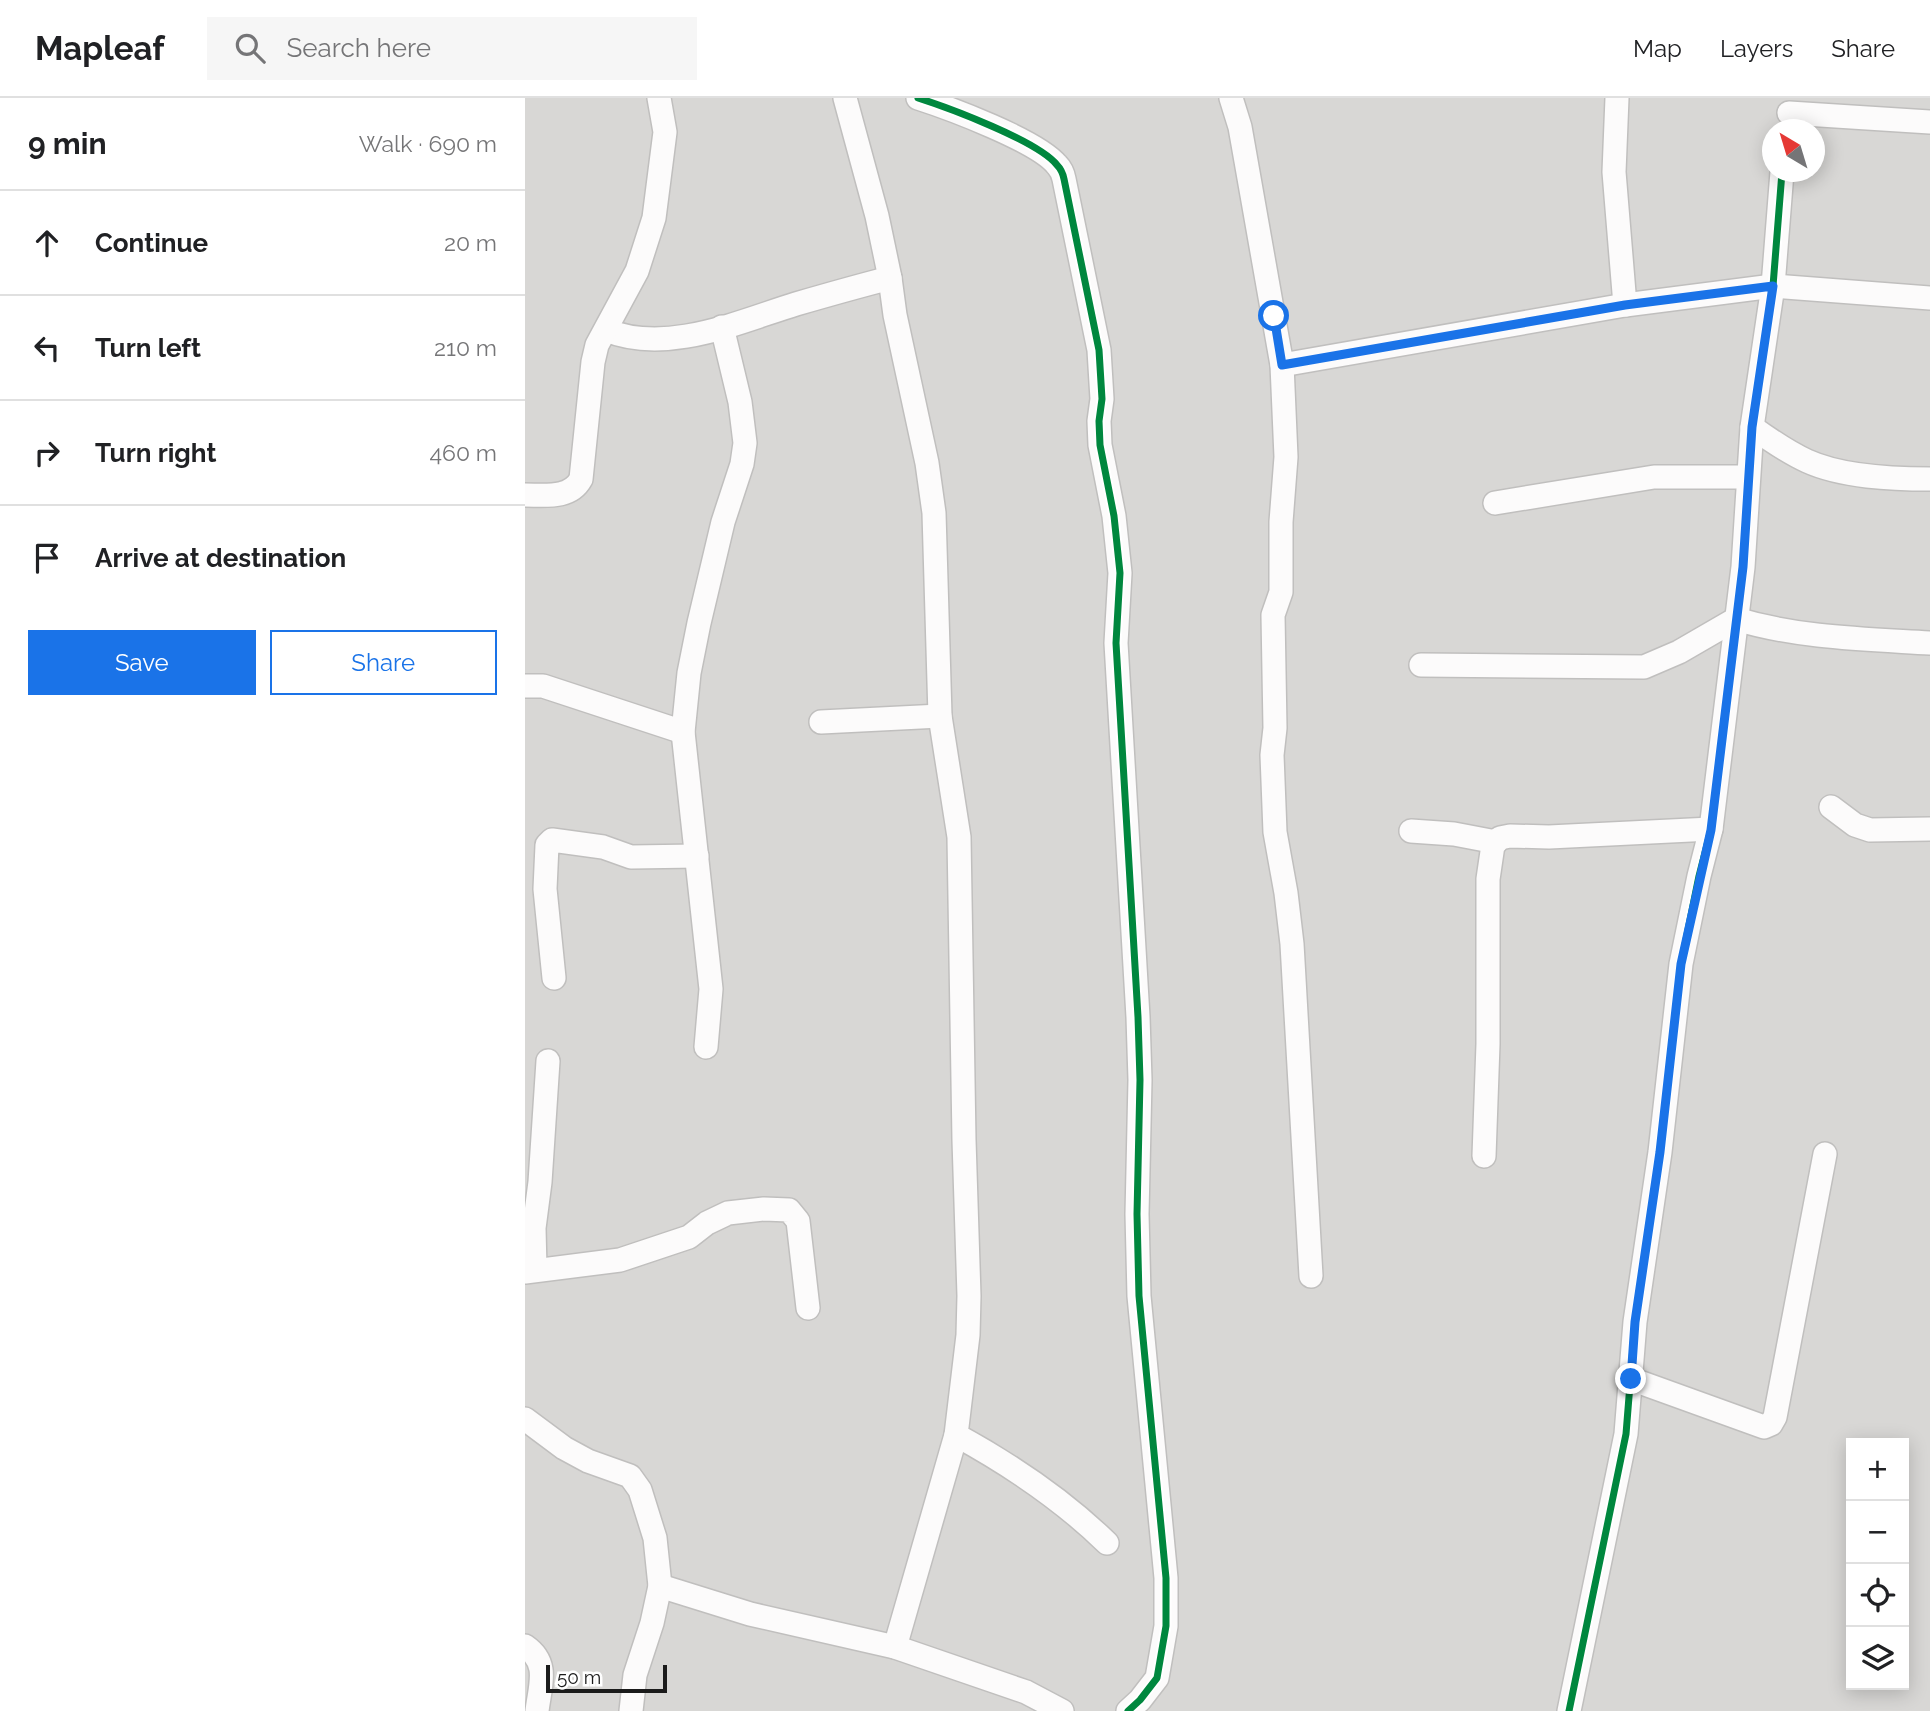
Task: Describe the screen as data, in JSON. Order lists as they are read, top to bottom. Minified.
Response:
{"scale_bar":"50 m","north":"top left","page":{"header":"Mapleaf","search":"Search here","nav":["Map","Layers","Share"],"heading":["9 min","Walk · 690 m"],"list":[["Continue","20 m"],["Turn left","210 m"],["Turn right","460 m"],"Arrive at destination"],"buttons":["Save","Share"],"map_buttons":["+","−"],"scale":"50 m"}}
